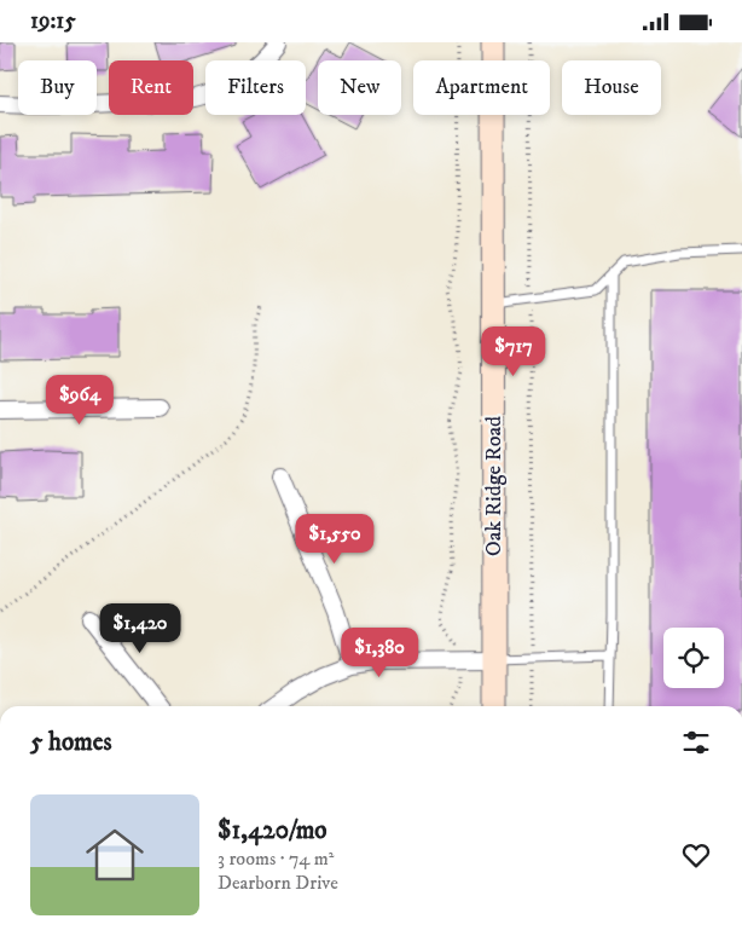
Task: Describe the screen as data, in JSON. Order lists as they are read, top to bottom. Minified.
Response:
{"streets":{"street":["Oak Ridge Road"]},"page":{"status":"19:15","chip":["Buy","Rent","Filters","New","Apartment","House"],"price":["$717","$964","$1,550","$1,420","$1,380"],"heading":"5 homes","list":[{"name":"$1,420/mo","note":"3 rooms · 74 m² · Dearborn Drive"}]}}
